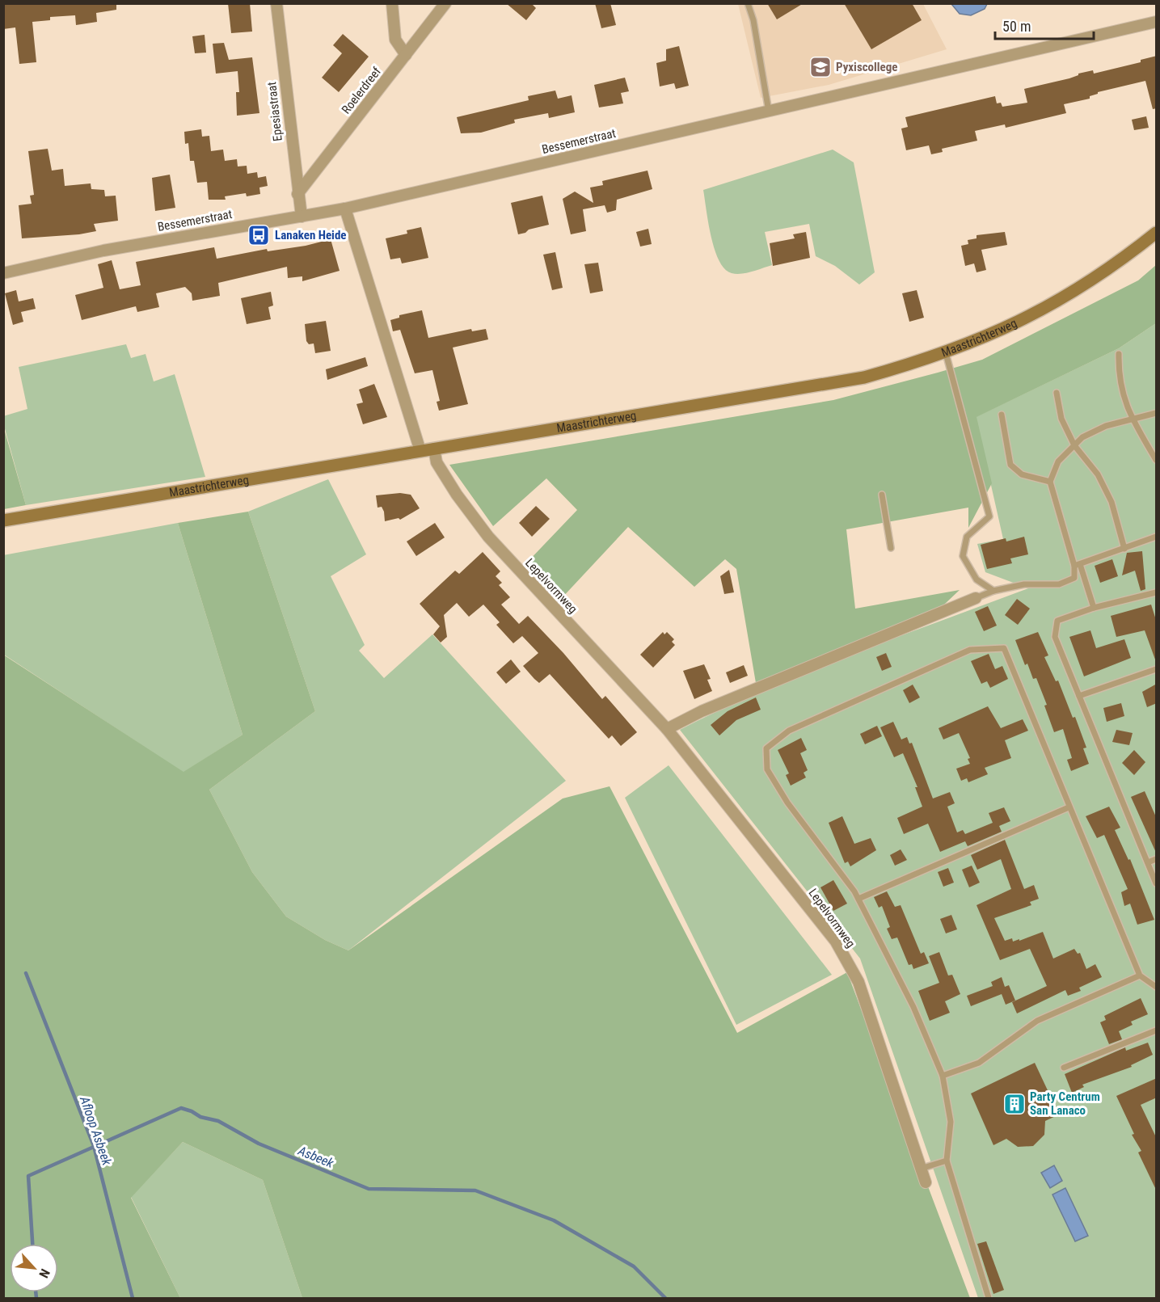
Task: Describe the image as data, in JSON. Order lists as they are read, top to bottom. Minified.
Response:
{"streets":{"main road":["Maastrichterweg"],"street":["Roelerdreef","Epesiastraat","Bessemerstraat","Lepelvormweg"]},"crossings":[["Roelerdreef","Epesiastraat"],["Epesiastraat","Bessemerstraat"],["Maastrichterweg","Lepelvormweg"]],"water":["Afloop Asbeek","Asbeek"],"places":{"school or university":["Pyxiscollege"],"bus stop":["Lanaken Heide"],"building":["Party Centrum San Lanaco"]},"scale_bar":"50 m","north":"bottom right"}
